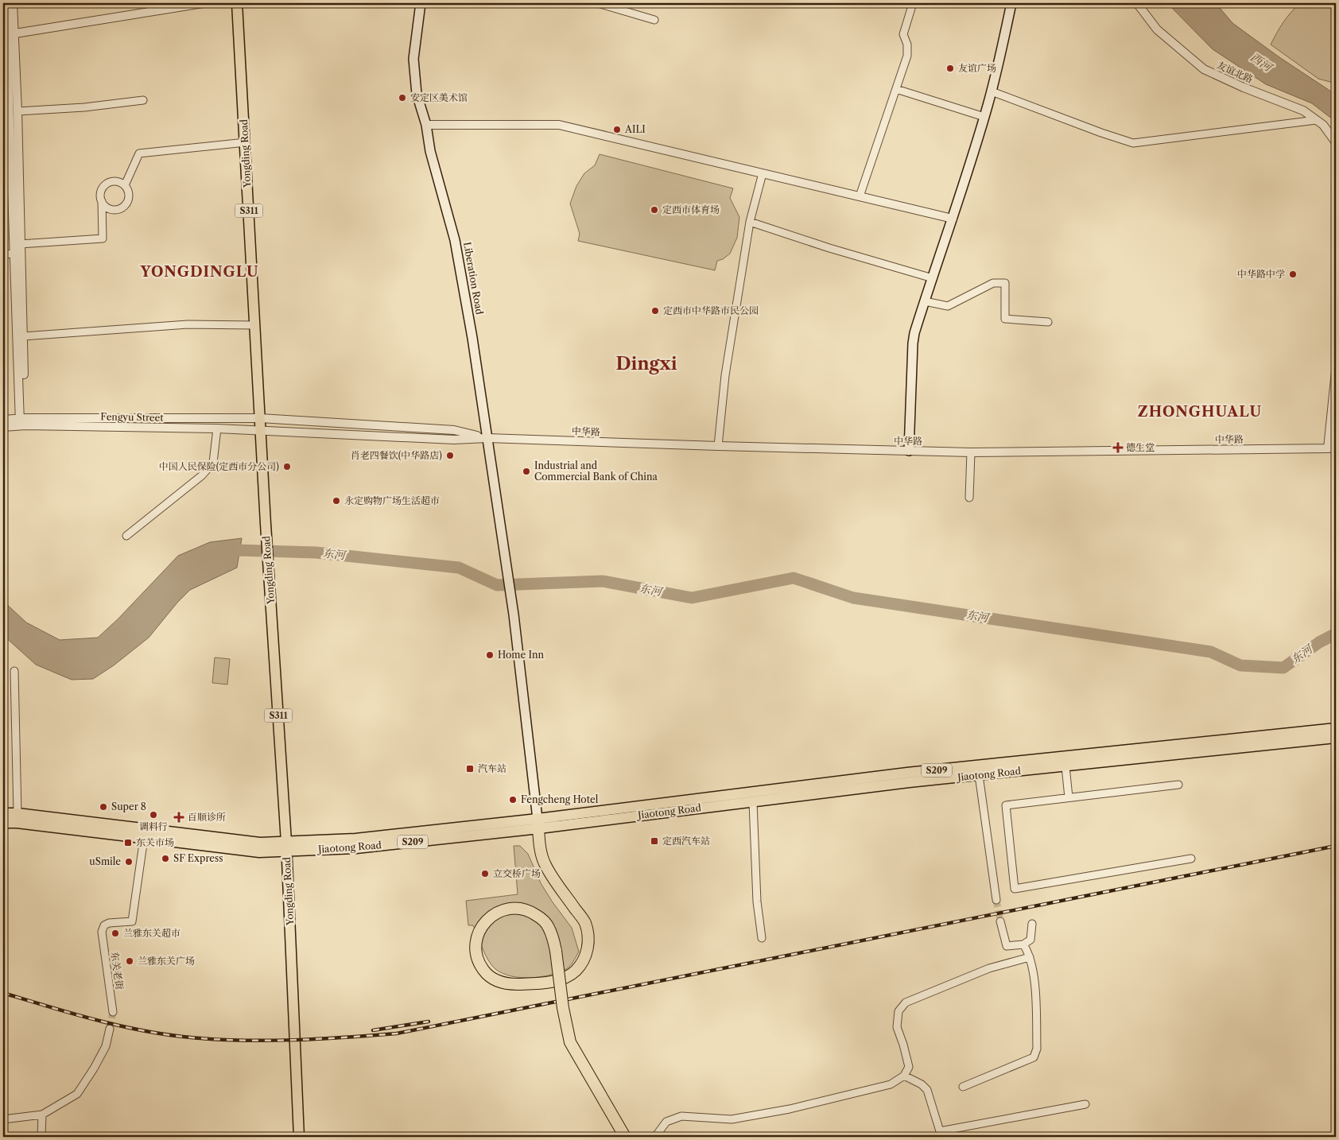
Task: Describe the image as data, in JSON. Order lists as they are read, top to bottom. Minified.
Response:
{"streets":{"main road":["Yongding Road","S311","Liberation Road","S209","Jiaotong Road"],"street":["友谊北路","Fengyu Street","中华路","东关老街"]},"crossings":[["Yongding Road","Fengyu Street"],["Yongding Road","中华路"],["Yongding Road","Jiaotong Road"],["Liberation Road","中华路"],["Liberation Road","Jiaotong Road"],["Fengyu Street","中华路"],["Jiaotong Road","东关老街"]],"districts":["YONGDINGLU","Dingxi","ZHONGHUALU"],"water":["西河","东河"],"places":{"other":["友谊广场","安定区美术馆","AILI","定西市体育场","中华路中学","定西市中华路市民公园","肖老四餐饮(中华路店)","中国人民保险(定西市分公司)","Industrial and Commercial Bank of China","永定购物广场生活超市","Home Inn","Fengcheng Hotel","Super 8","调料行","SF Express","uSmile","立交桥广场","兰雅东关超市","兰雅东关广场"],"health":["德生堂","百顺诊所"],"transit":["汽车站","定西汽车站","东关市场"]}}
